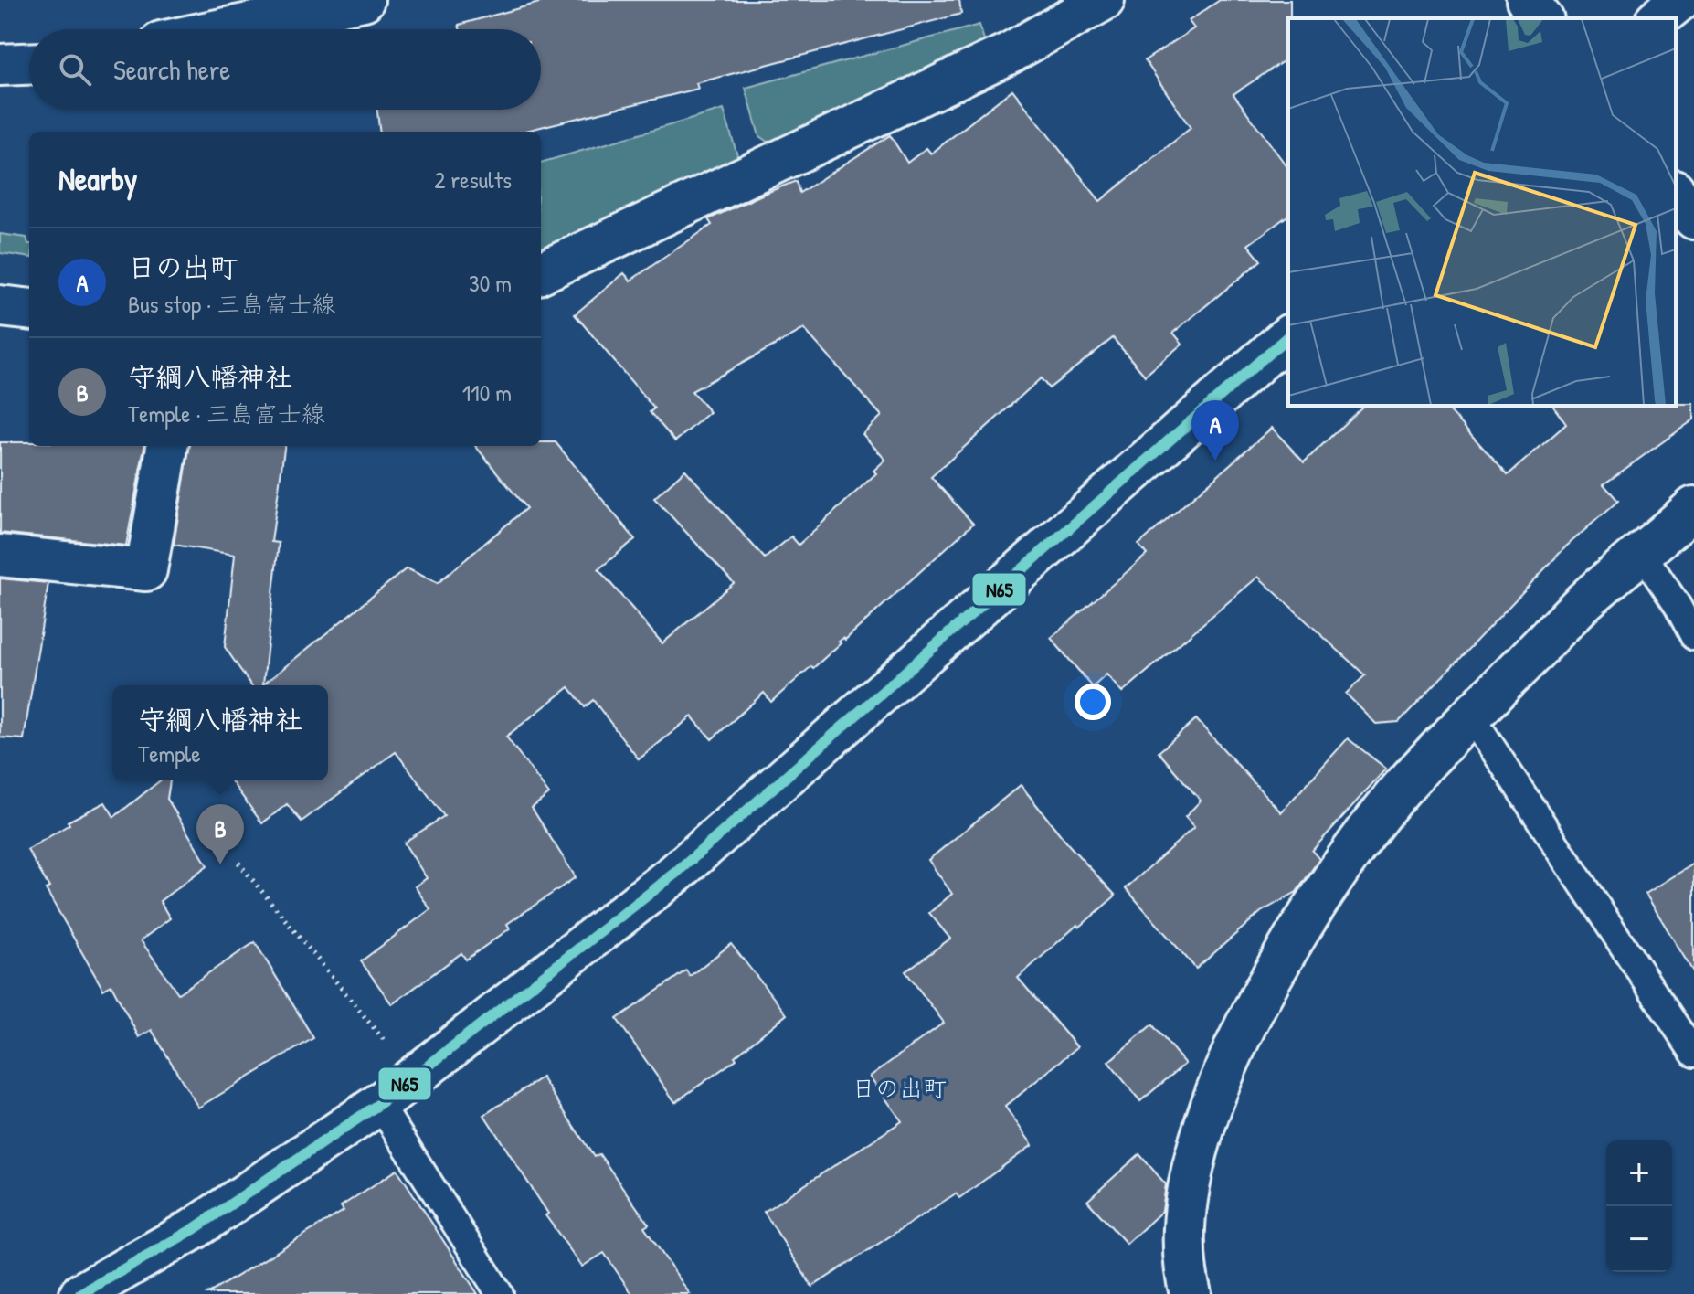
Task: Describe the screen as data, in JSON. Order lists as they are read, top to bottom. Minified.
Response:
{"districts":["日の出町"],"lines":["transit line N65"],"page":{"search":"Search here","heading":["Nearby","2 results"],"list":[{"mark":"A","name":"日の出町","note":"Bus stop · 三島富士線","value":"30 m"},{"mark":"B","name":"守綱八幡神社","note":"Temple · 三島富士線","value":"110 m"}],"pins":["A","B"],"popup":["守綱八幡神社","Temple"],"map_buttons":["+","−"]}}
